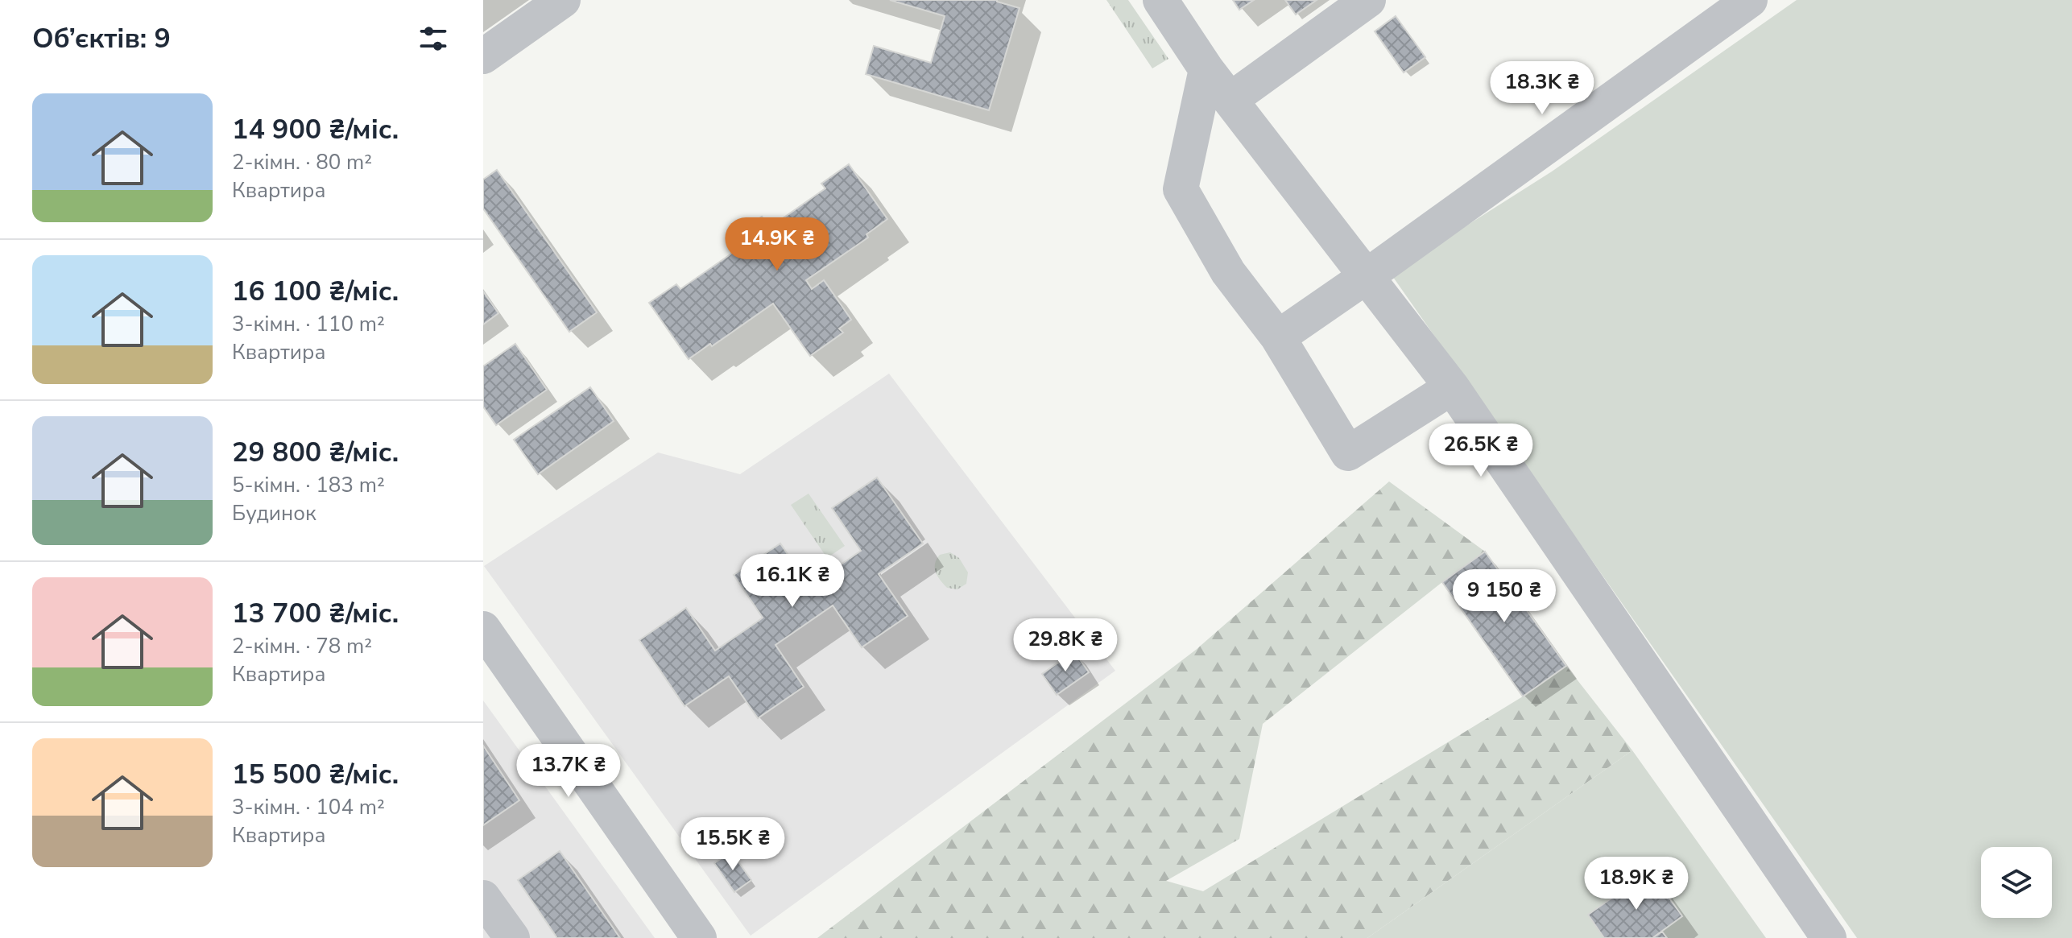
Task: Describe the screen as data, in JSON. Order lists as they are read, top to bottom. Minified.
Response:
{"page":{"heading":"Об’єктів: 9","price":["18.3K ₴","14.9K ₴","26.5K ₴","16.1K ₴","9 150 ₴","29.8K ₴","13.7K ₴","15.5K ₴","18.9K ₴"],"list":[{"name":"14 900 ₴/міс.","note":"2-кімн. · 80 m² · Квартира"},{"name":"16 100 ₴/міс.","note":"3-кімн. · 110 m² · Квартира"},{"name":"29 800 ₴/міс.","note":"5-кімн. · 183 m² · Будинок"},{"name":"13 700 ₴/міс.","note":"2-кімн. · 78 m² · Квартира"},{"name":"15 500 ₴/міс.","note":"3-кімн. · 104 m² · Квартира"}]}}
